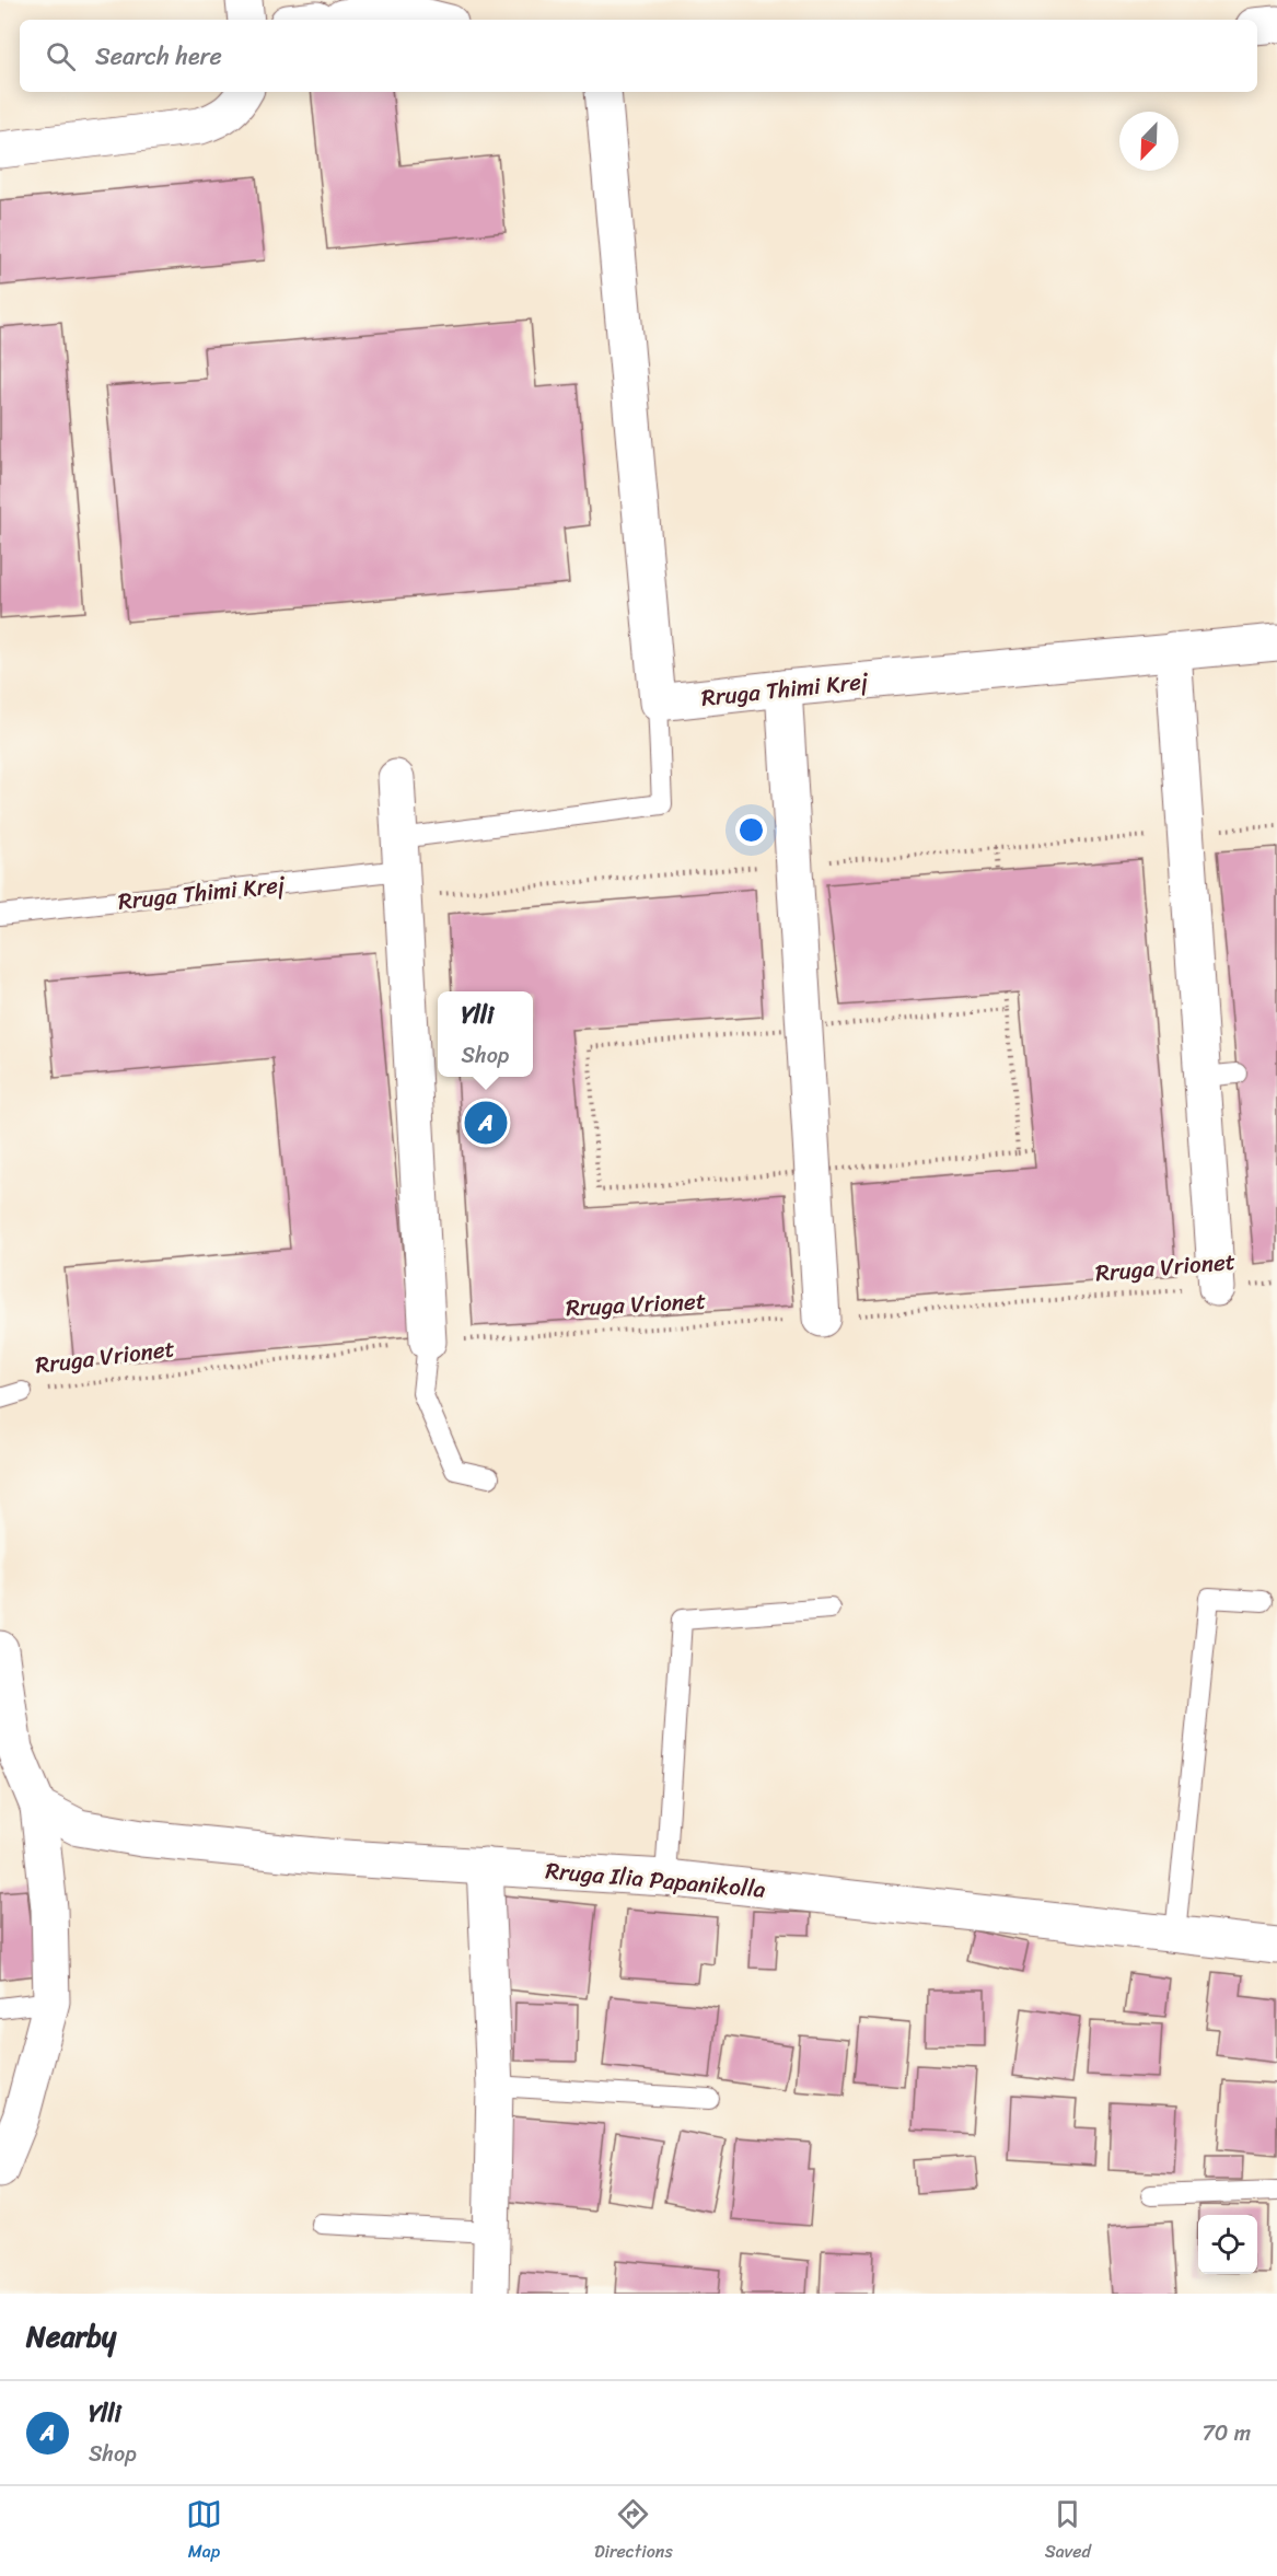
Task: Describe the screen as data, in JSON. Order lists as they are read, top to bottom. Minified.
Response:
{"streets":{"street":["Rruga Thimi Krej","Rruga Ilia Papanikolla"],"lane":["Rruga Vrionet"]},"north":"bottom left","page":{"search":"Search here","popup":["Ylli","Shop"],"pins":"A","heading":"Nearby","list":[{"mark":"A","name":"Ylli","note":"Shop","value":"70 m"}],"nav":["Map","Directions","Saved"]}}
